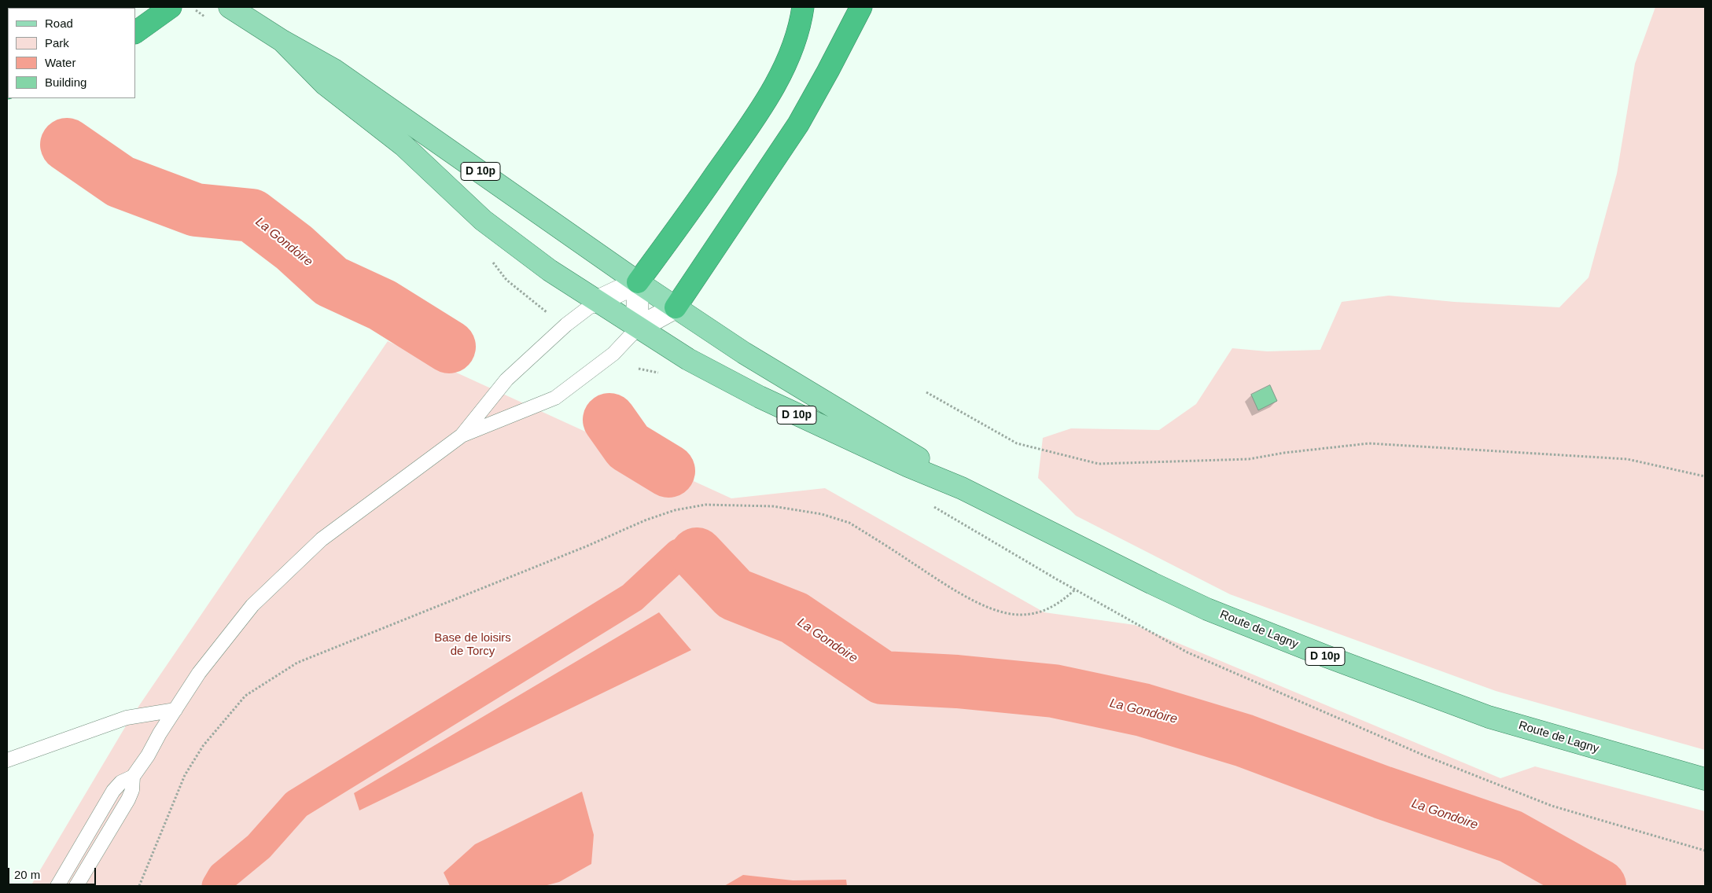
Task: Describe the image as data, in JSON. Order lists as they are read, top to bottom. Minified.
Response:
{"streets":{"main road":["D 10p","Route de Lagny"]},"crossings":[["D 10p","Route de Lagny"]],"water":["La Gondoire"],"parks":["Base de loisirs de Torcy"],"legend":["Road","Park","Water","Building"],"scale_bar":"20 m"}
